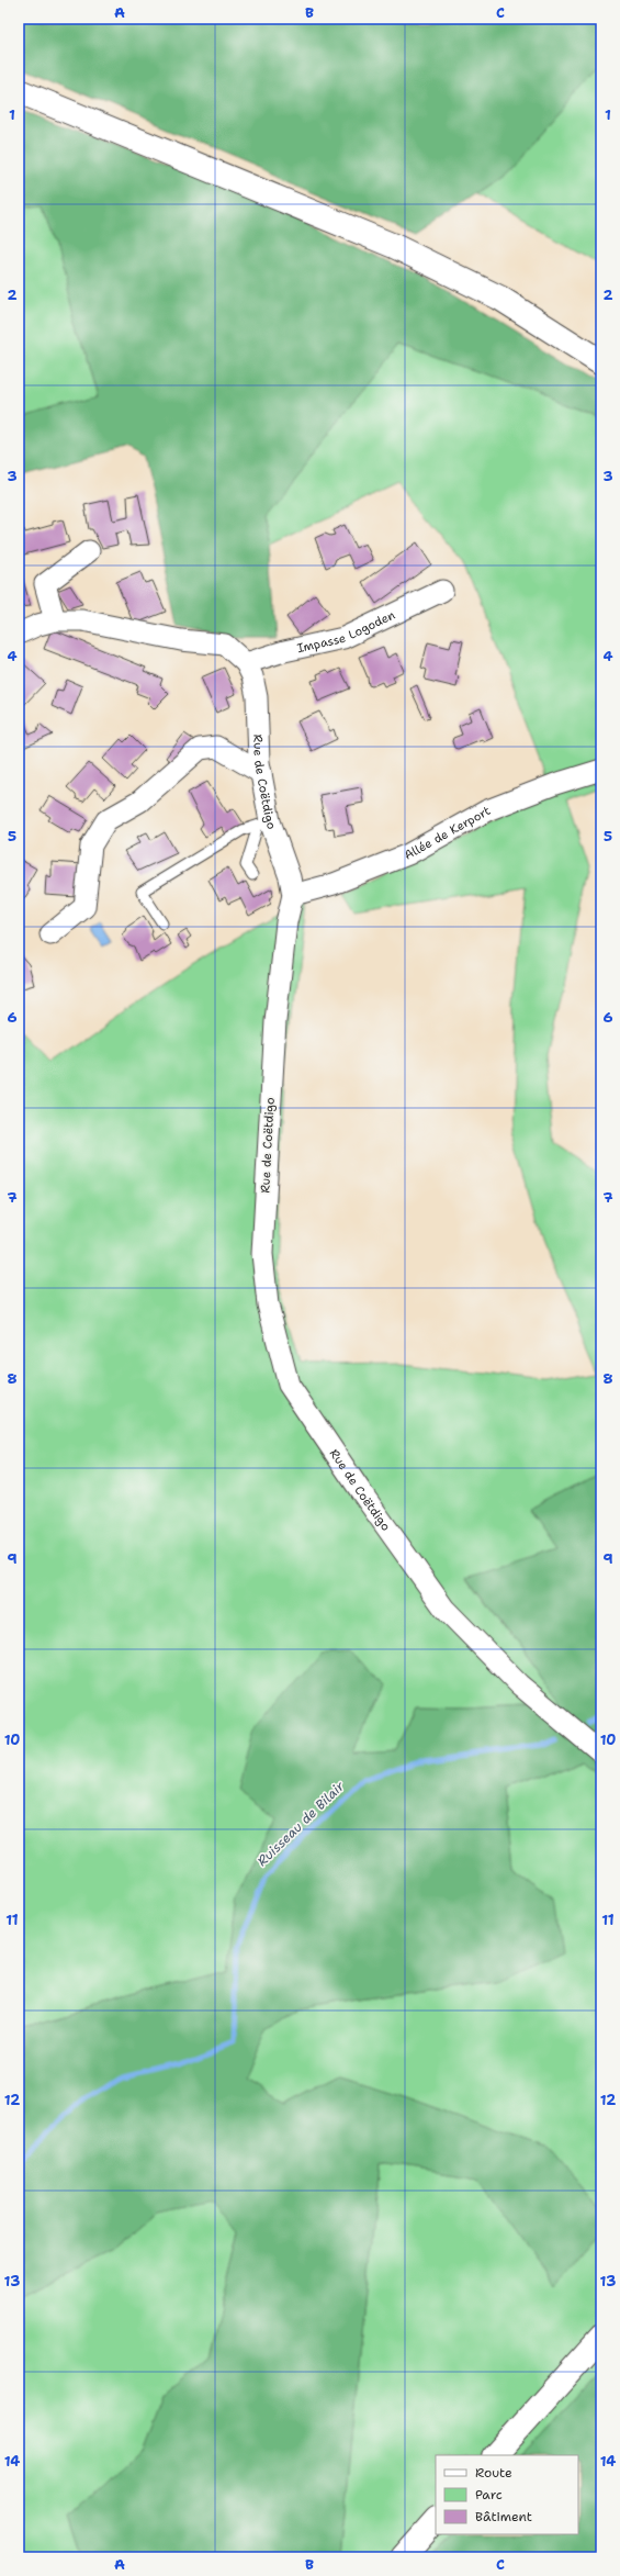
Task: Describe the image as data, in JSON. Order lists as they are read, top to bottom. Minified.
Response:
{"streets":{"street":["Impasse Logoden","Rue de Coëtdigo","Allée de Kerport"]},"crossings":[["Impasse Logoden","Rue de Coëtdigo"],["Rue de Coëtdigo","Allée de Kerport"]],"water":["Ruisseau de Bilair"],"legend":["Route","Parc","Bâtiment"],"grid":{"columns":["A","B","C"],"rows":["1","2","3","4","5","6","7","8","9","10","11","12","13","14"]}}
